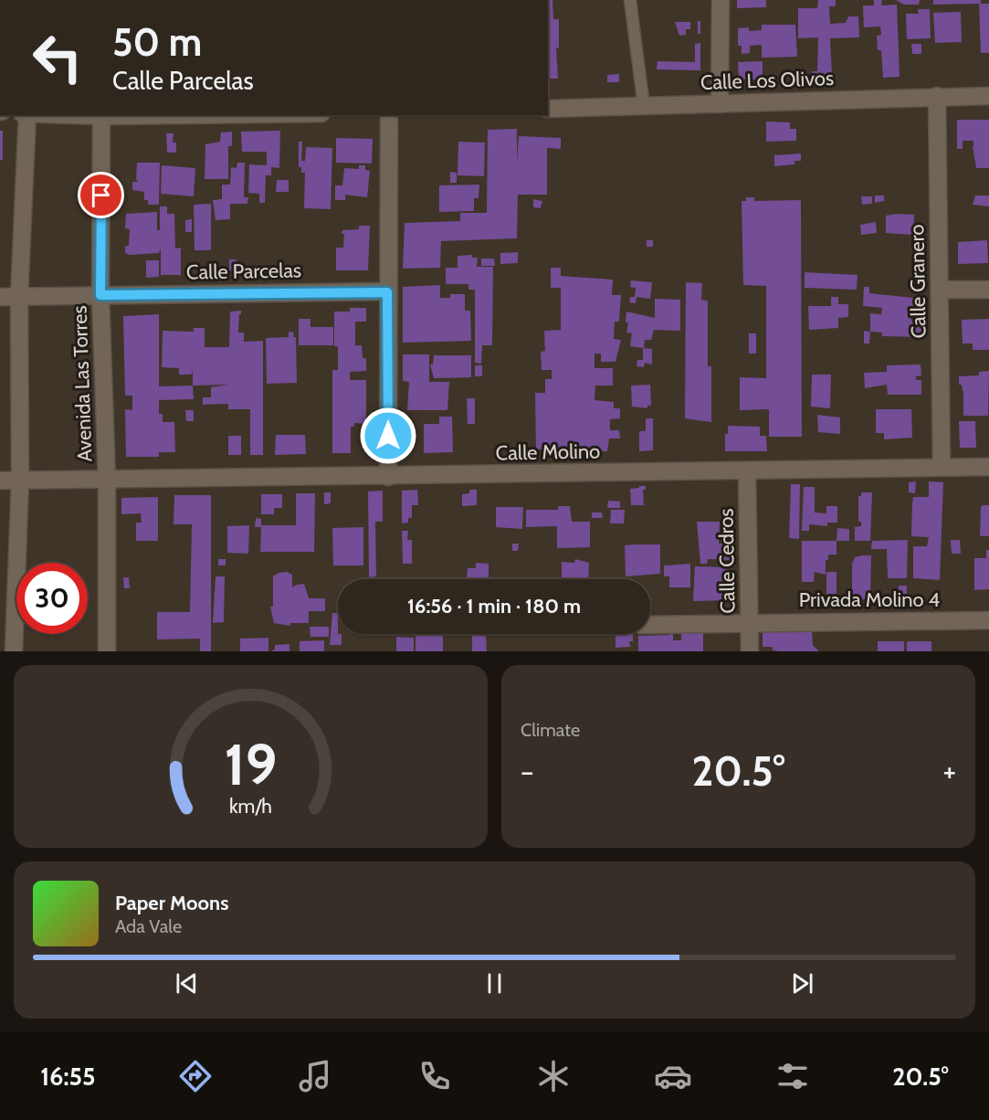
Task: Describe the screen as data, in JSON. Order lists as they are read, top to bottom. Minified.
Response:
{"streets":{"street":["Calle Los Olivos","Calle Parcelas","Calle Granero","Avenida Las Torres","Calle Molino","Calle Cedros","Privada Molino 4"]},"crossings":[["Calle Los Olivos","Calle Granero"],["Calle Parcelas","Avenida Las Torres"],["Calle Granero","Calle Molino"],["Avenida Las Torres","Calle Molino"],["Calle Molino","Calle Cedros"],["Calle Cedros","Privada Molino 4"]],"page":{"turn":["50 m","Calle Parcelas"],"limit":"30","trip":"16:56 · 1 min · 180 m","tile":"Climate","heat":["−","20.5°","+"],"song":["Paper Moons","Ada Vale"],"tabs":["16:55","20.5°"],"gauge":["19","km/h"]}}
